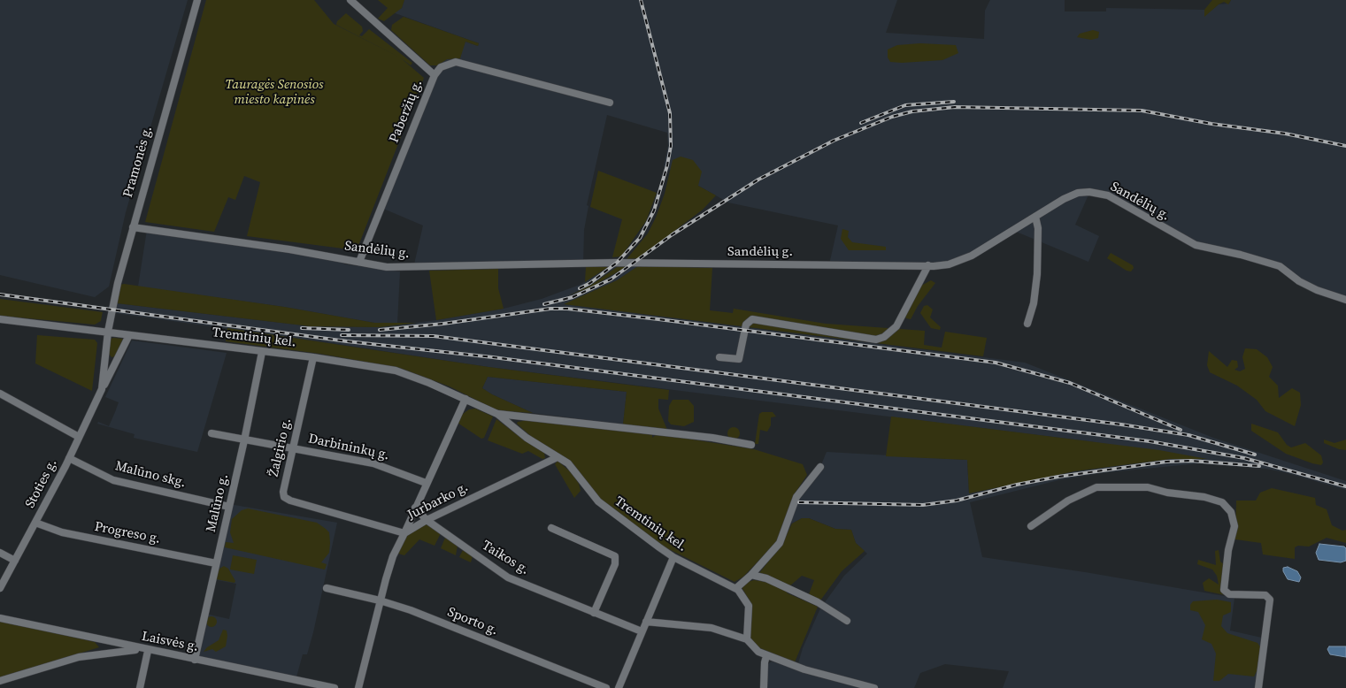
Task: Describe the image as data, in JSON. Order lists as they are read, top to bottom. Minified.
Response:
{"streets":{"street":["Paberžių g.","Pramonės g.","Sandėlių g.","Tremtinių kel.","Žalgirio g.","Darbininkų g.","Malūno skg.","Stoties g.","Jurbarko g.","Malūno g.","Progreso g.","Taikos g.","Sporto g.","Laisvės g."]},"crossings":[["Paberžių g.","Sandėlių g."],["Pramonės g.","Sandėlių g."],["Pramonės g.","Tremtinių kel."],["Pramonės g.","Stoties g."],["Tremtinių kel.","Žalgirio g."],["Tremtinių kel.","Stoties g."],["Tremtinių kel.","Jurbarko g."],["Tremtinių kel.","Malūno g."],["Žalgirio g.","Darbininkų g."],["Žalgirio g.","Jurbarko g."],["Darbininkų g.","Malūno g."],["Malūno skg.","Stoties g."],["Malūno skg.","Malūno g."],["Stoties g.","Progreso g."],["Jurbarko g.","Taikos g."],["Jurbarko g.","Sporto g."],["Malūno g.","Progreso g."],["Malūno g.","Laisvės g."]],"parks":["Tauragės Senosios miesto kapinės"]}
